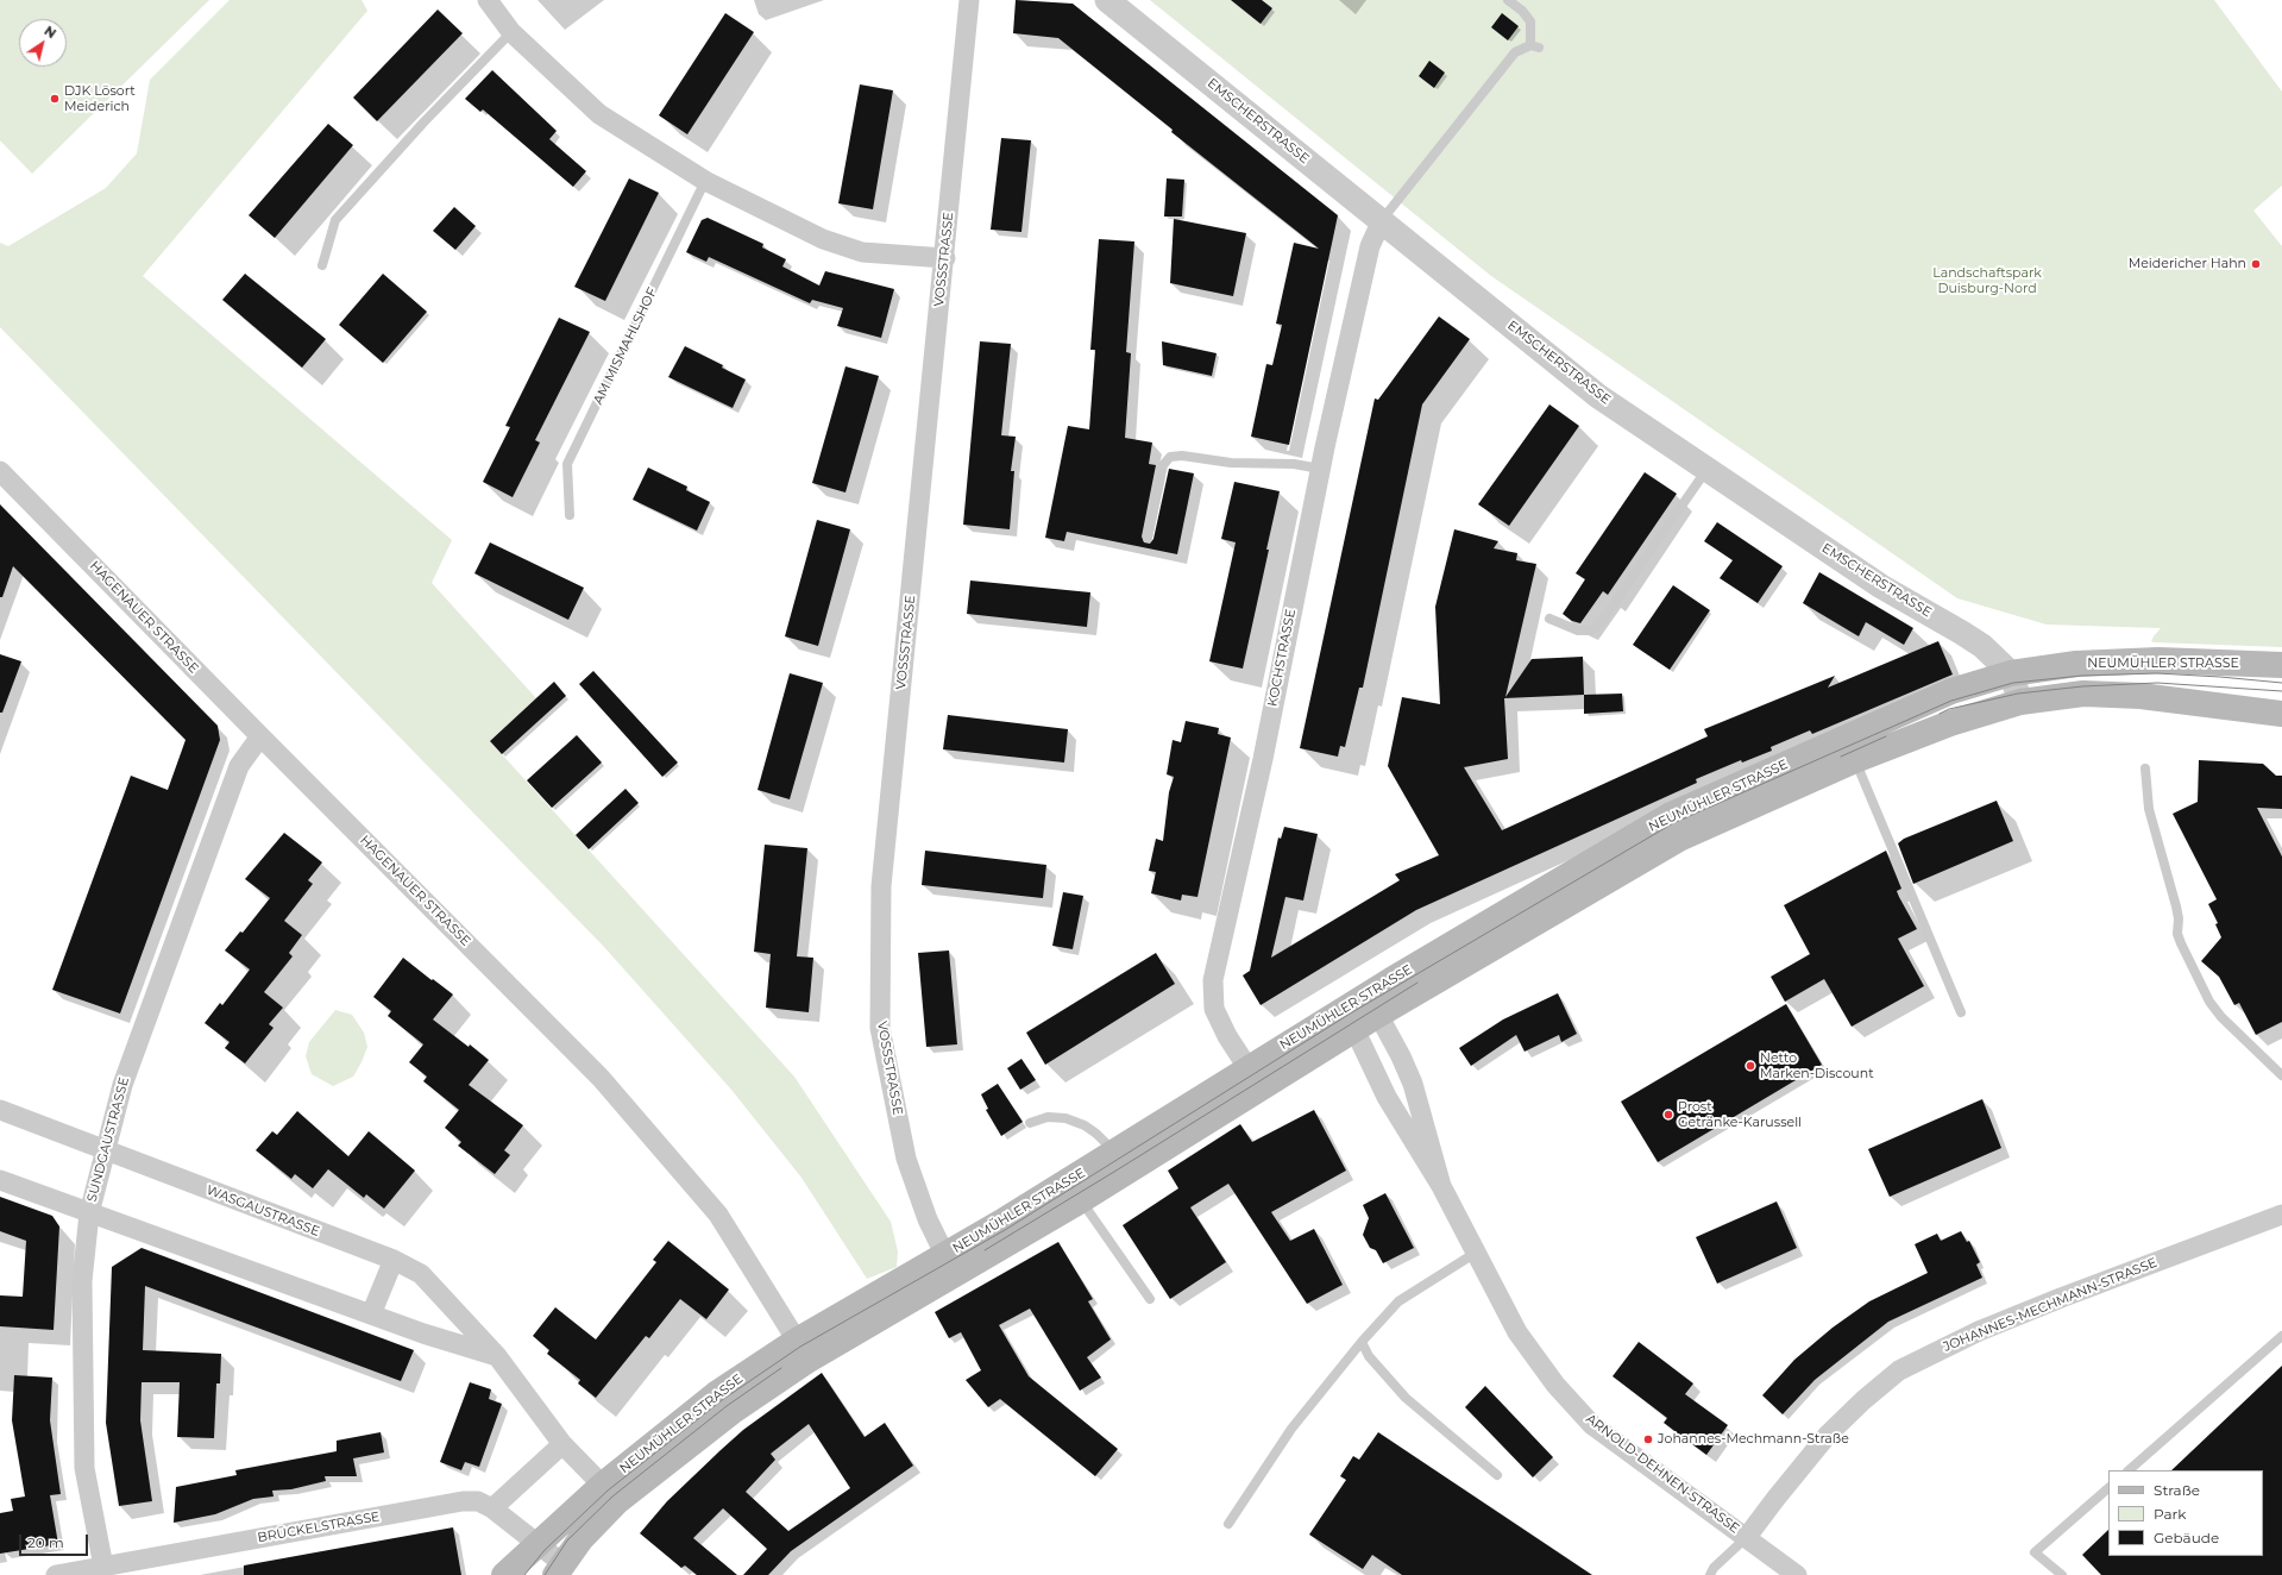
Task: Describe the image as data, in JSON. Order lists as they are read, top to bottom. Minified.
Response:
{"streets":{"main road":["NEUMÜHLER STRASSE"],"street":["EMSCHERSTRASSE","VOSSSTRASSE","HAGENAUER STRASSE","KOCHSTRASSE","SUNDGAUSTRASSE","WASGAUSTRASSE","JOHANNES-MECHMANN-STRASSE","ARNOLD-DEHNEN-STRASSE","BRÜCKELSTRASSE"],"lane":["AM MISMAHLSHOF"]},"crossings":[["EMSCHERSTRASSE","KOCHSTRASSE"],["EMSCHERSTRASSE","NEUMÜHLER STRASSE"],["VOSSSTRASSE","NEUMÜHLER STRASSE"],["HAGENAUER STRASSE","NEUMÜHLER STRASSE"],["HAGENAUER STRASSE","SUNDGAUSTRASSE"],["KOCHSTRASSE","NEUMÜHLER STRASSE"],["NEUMÜHLER STRASSE","WASGAUSTRASSE"],["NEUMÜHLER STRASSE","ARNOLD-DEHNEN-STRASSE"],["NEUMÜHLER STRASSE","BRÜCKELSTRASSE"],["SUNDGAUSTRASSE","WASGAUSTRASSE"],["SUNDGAUSTRASSE","BRÜCKELSTRASSE"],["JOHANNES-MECHMANN-STRASSE","ARNOLD-DEHNEN-STRASSE"]],"parks":["Landschaftspark Duisburg-Nord"],"places":["DJK Lösort Meiderich","Meidericher Hahn","Netto Marken-Discount","Prost Getränke-Karussell","Johannes-Mechmann-Straße"],"legend":["Straße","Park","Gebäude"],"scale_bar":"20 m","north":"top right"}
